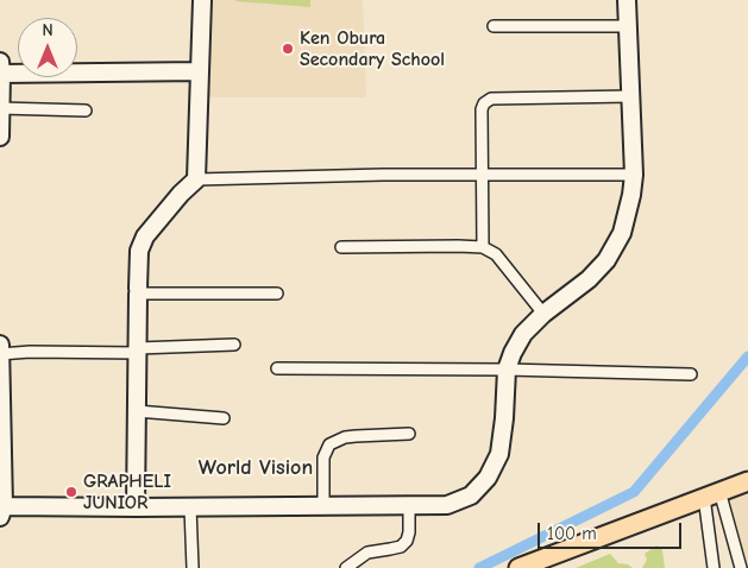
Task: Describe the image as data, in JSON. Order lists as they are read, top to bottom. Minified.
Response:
{"districts":["World Vision"],"places":["Ken Obura Secondary School","GRAPHELI JUNIOR"],"scale_bar":"100 m","north":"top"}
